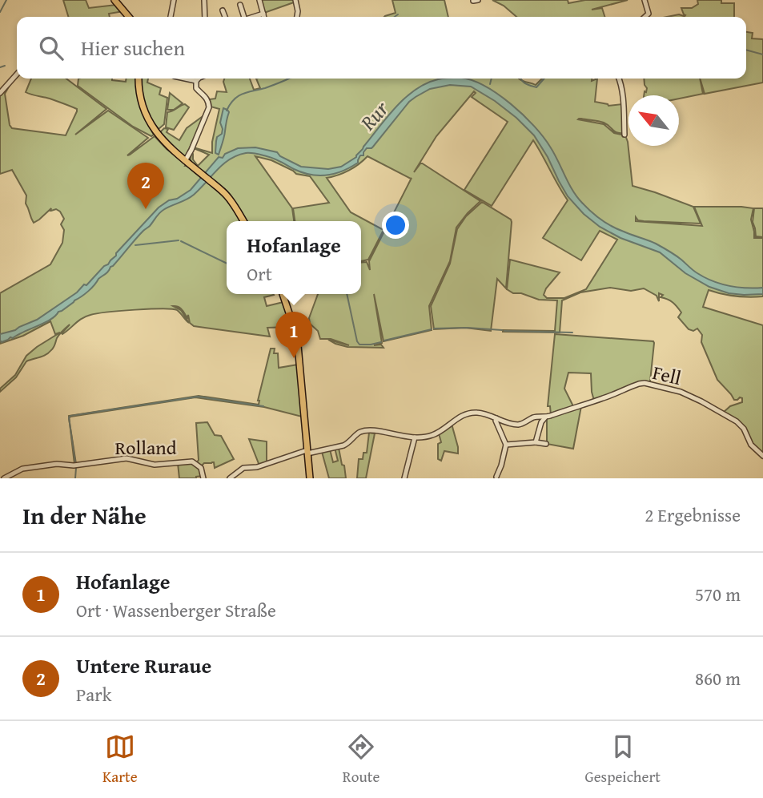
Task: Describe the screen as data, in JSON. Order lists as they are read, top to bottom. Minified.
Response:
{"streets":{"street":["Fell","Rolland"]},"water":["Rur"],"north":"top left","page":{"search":"Hier suchen","pins":["2","1"],"popup":["Hofanlage","Ort"],"heading":["In der Nähe","2 Ergebnisse"],"list":[{"mark":"1","name":"Hofanlage","note":"Ort · Wassenberger Straße","value":"570 m"},{"mark":"2","name":"Untere Ruraue","note":"Park","value":"860 m"}],"nav":["Karte","Route","Gespeichert"]}}
